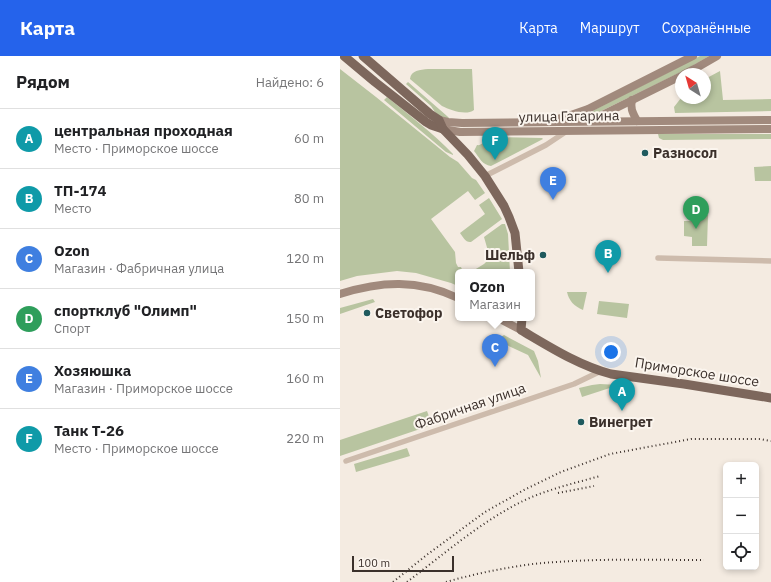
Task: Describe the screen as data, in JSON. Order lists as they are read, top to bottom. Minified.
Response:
{"streets":{"main road":["улица Гагарина","Приморское шоссе"],"street":["Фабричная улица"]},"crossings":[["Приморское шоссе","Фабричная улица"]],"places":["Разносол","Шельф","Светофор","Винегрет"],"scale_bar":"100 m","north":"top left","page":{"header":"Карта","nav":["Карта","Маршрут","Сохранённые"],"heading":["Рядом","Найдено: 6"],"list":[{"mark":"A","name":"центральная проходная","note":"Место · Приморское шоссе","value":"60 m"},{"mark":"B","name":"ТП-174","note":"Место","value":"80 m"},{"mark":"C","name":"Ozon","note":"Магазин · Фабричная улица","value":"120 m"},{"mark":"D","name":"спортклуб \"Олимп\"","note":"Спорт","value":"150 m"},{"mark":"E","name":"Хозяюшка","note":"Магазин · Приморское шоссе","value":"160 m"},{"mark":"F","name":"Танк Т-26","note":"Место · Приморское шоссе","value":"220 m"}],"pins":["F","E","D","B","C","A"],"popup":["Ozon","Магазин"],"map_buttons":["+","−"],"scale":"100 m"}}
